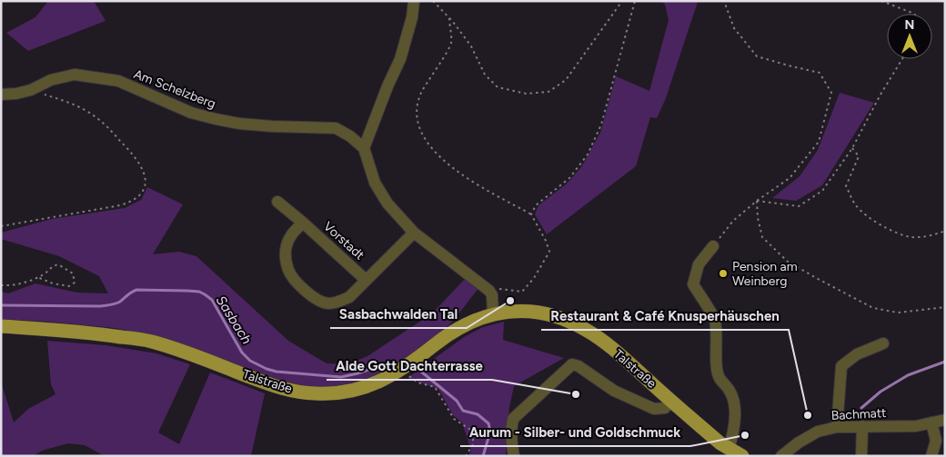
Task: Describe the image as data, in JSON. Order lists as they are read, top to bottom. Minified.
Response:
{"streets":{"main road":["Talstraße"],"street":["Am Schelzberg","Vorstadt","Bachmatt"]},"water":["Sasbach"],"places":["Pension am Weinberg","Sasbachwalden Tal","Alde Gott Dachterrasse","Restaurant & Café Knusperhäuschen","Aurum - Silber- und Goldschmuck"],"north":"top"}
